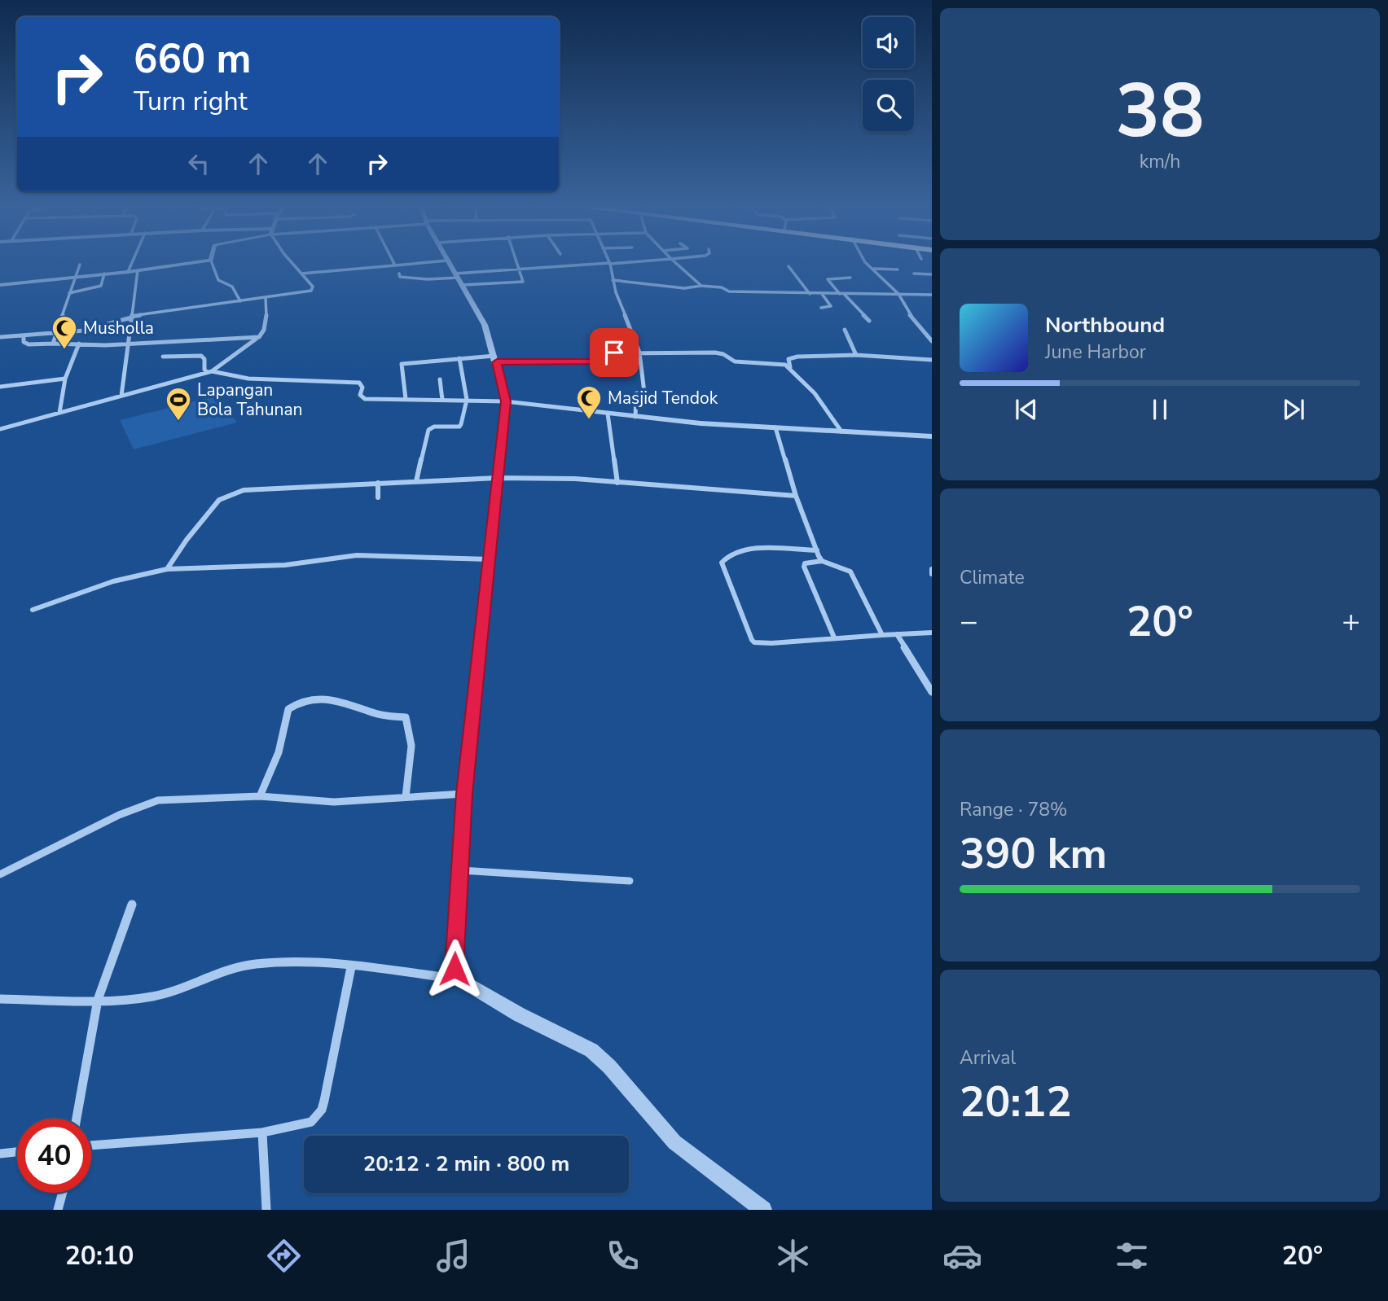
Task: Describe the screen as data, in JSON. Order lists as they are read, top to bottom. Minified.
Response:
{"places":{"mosque":["Musholla","Masjid Tendok"],"sports":["Lapangan Bola Tahunan"]},"page":{"tile":[["38","km/h"],"Climate",["Range · 78%","390 km"],["Arrival","20:12"]],"turn":["660 m","Turn right"],"song":["Northbound","June Harbor"],"heat":["−","20°","+"],"limit":"40","trip":"20:12 · 2 min · 800 m","tabs":["20:10","20°"]}}
